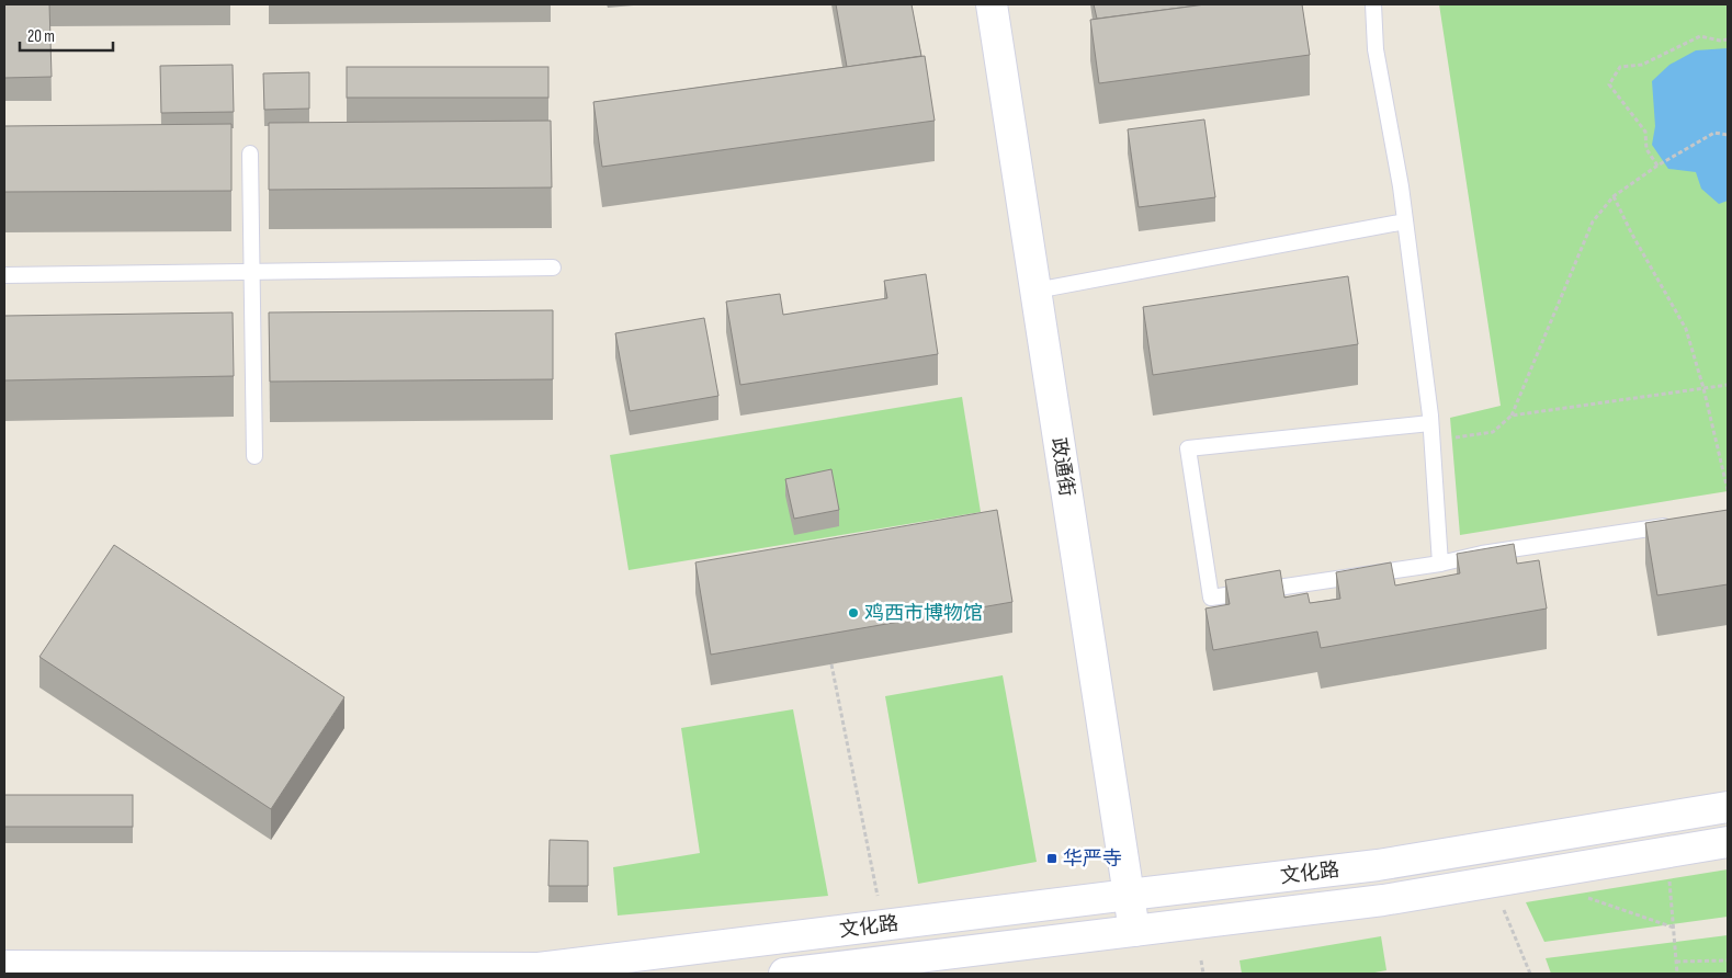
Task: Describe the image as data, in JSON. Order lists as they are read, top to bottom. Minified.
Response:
{"streets":{"main road":["政通街","文化路"]},"crossings":[["政通街","文化路"]],"places":{"other":["鸡西市博物馆"],"transit":["华严寺"]},"scale_bar":"20 m"}
